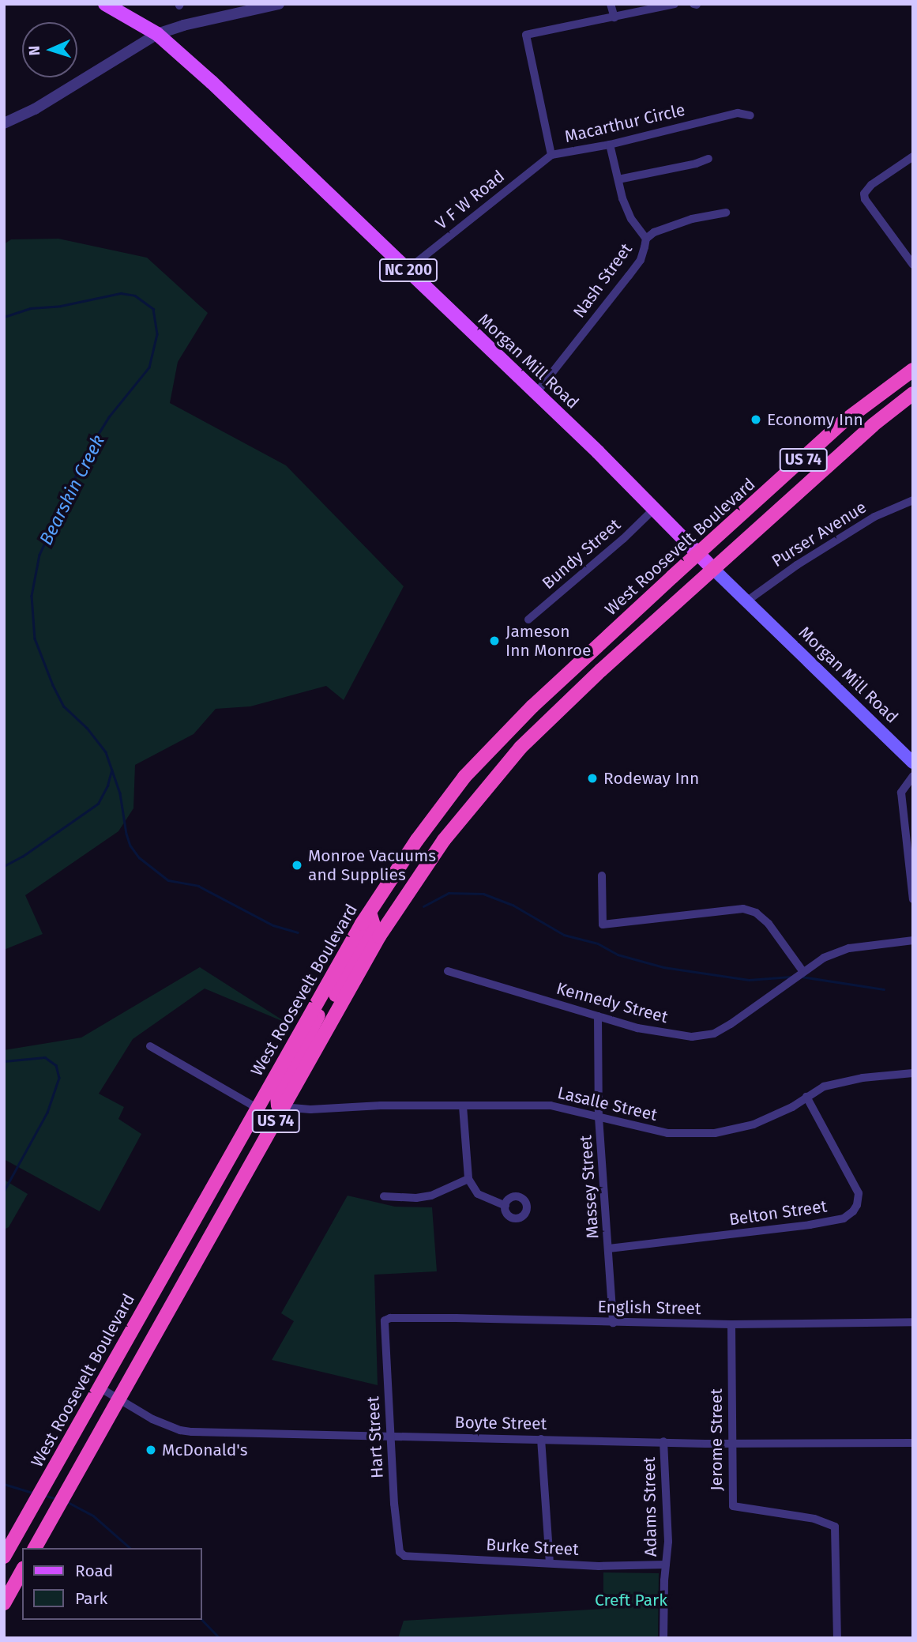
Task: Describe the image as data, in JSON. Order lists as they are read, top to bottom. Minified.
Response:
{"streets":{"highway":["US 74","West Roosevelt Boulevard"],"main road":["NC 200","Morgan Mill Road"],"street":["Macarthur Circle","V F W Road","Nash Street","Purser Avenue","Bundy Street","Kennedy Street","Lasalle Street","Massey Street","Belton Street","English Street","Boyte Street","Hart Street","Jerome Street","Adams Street","Burke Street"]},"crossings":[["Macarthur Circle","V F W Road"],["Macarthur Circle","Nash Street"],["V F W Road","Morgan Mill Road"],["Nash Street","Morgan Mill Road"],["Morgan Mill Road","US 74"],["Morgan Mill Road","Purser Avenue"],["Morgan Mill Road","West Roosevelt Boulevard"],["Morgan Mill Road","Bundy Street"],["US 74","Lasalle Street"],["US 74","Boyte Street"],["West Roosevelt Boulevard","Boyte Street"],["Kennedy Street","Massey Street"],["Lasalle Street","Massey Street"],["Lasalle Street","Belton Street"],["Massey Street","Belton Street"],["Massey Street","English Street"],["English Street","Hart Street"],["English Street","Jerome Street"],["Boyte Street","Hart Street"],["Boyte Street","Jerome Street"],["Boyte Street","Adams Street"],["Hart Street","Burke Street"],["Adams Street","Burke Street"]],"water":["Bearskin Creek"],"parks":["Creft Park"],"places":["Economy Inn","Jameson Inn Monroe","Rodeway Inn","Monroe Vacuums and Supplies","McDonald's"],"legend":["Road","Park"],"north":"left"}
